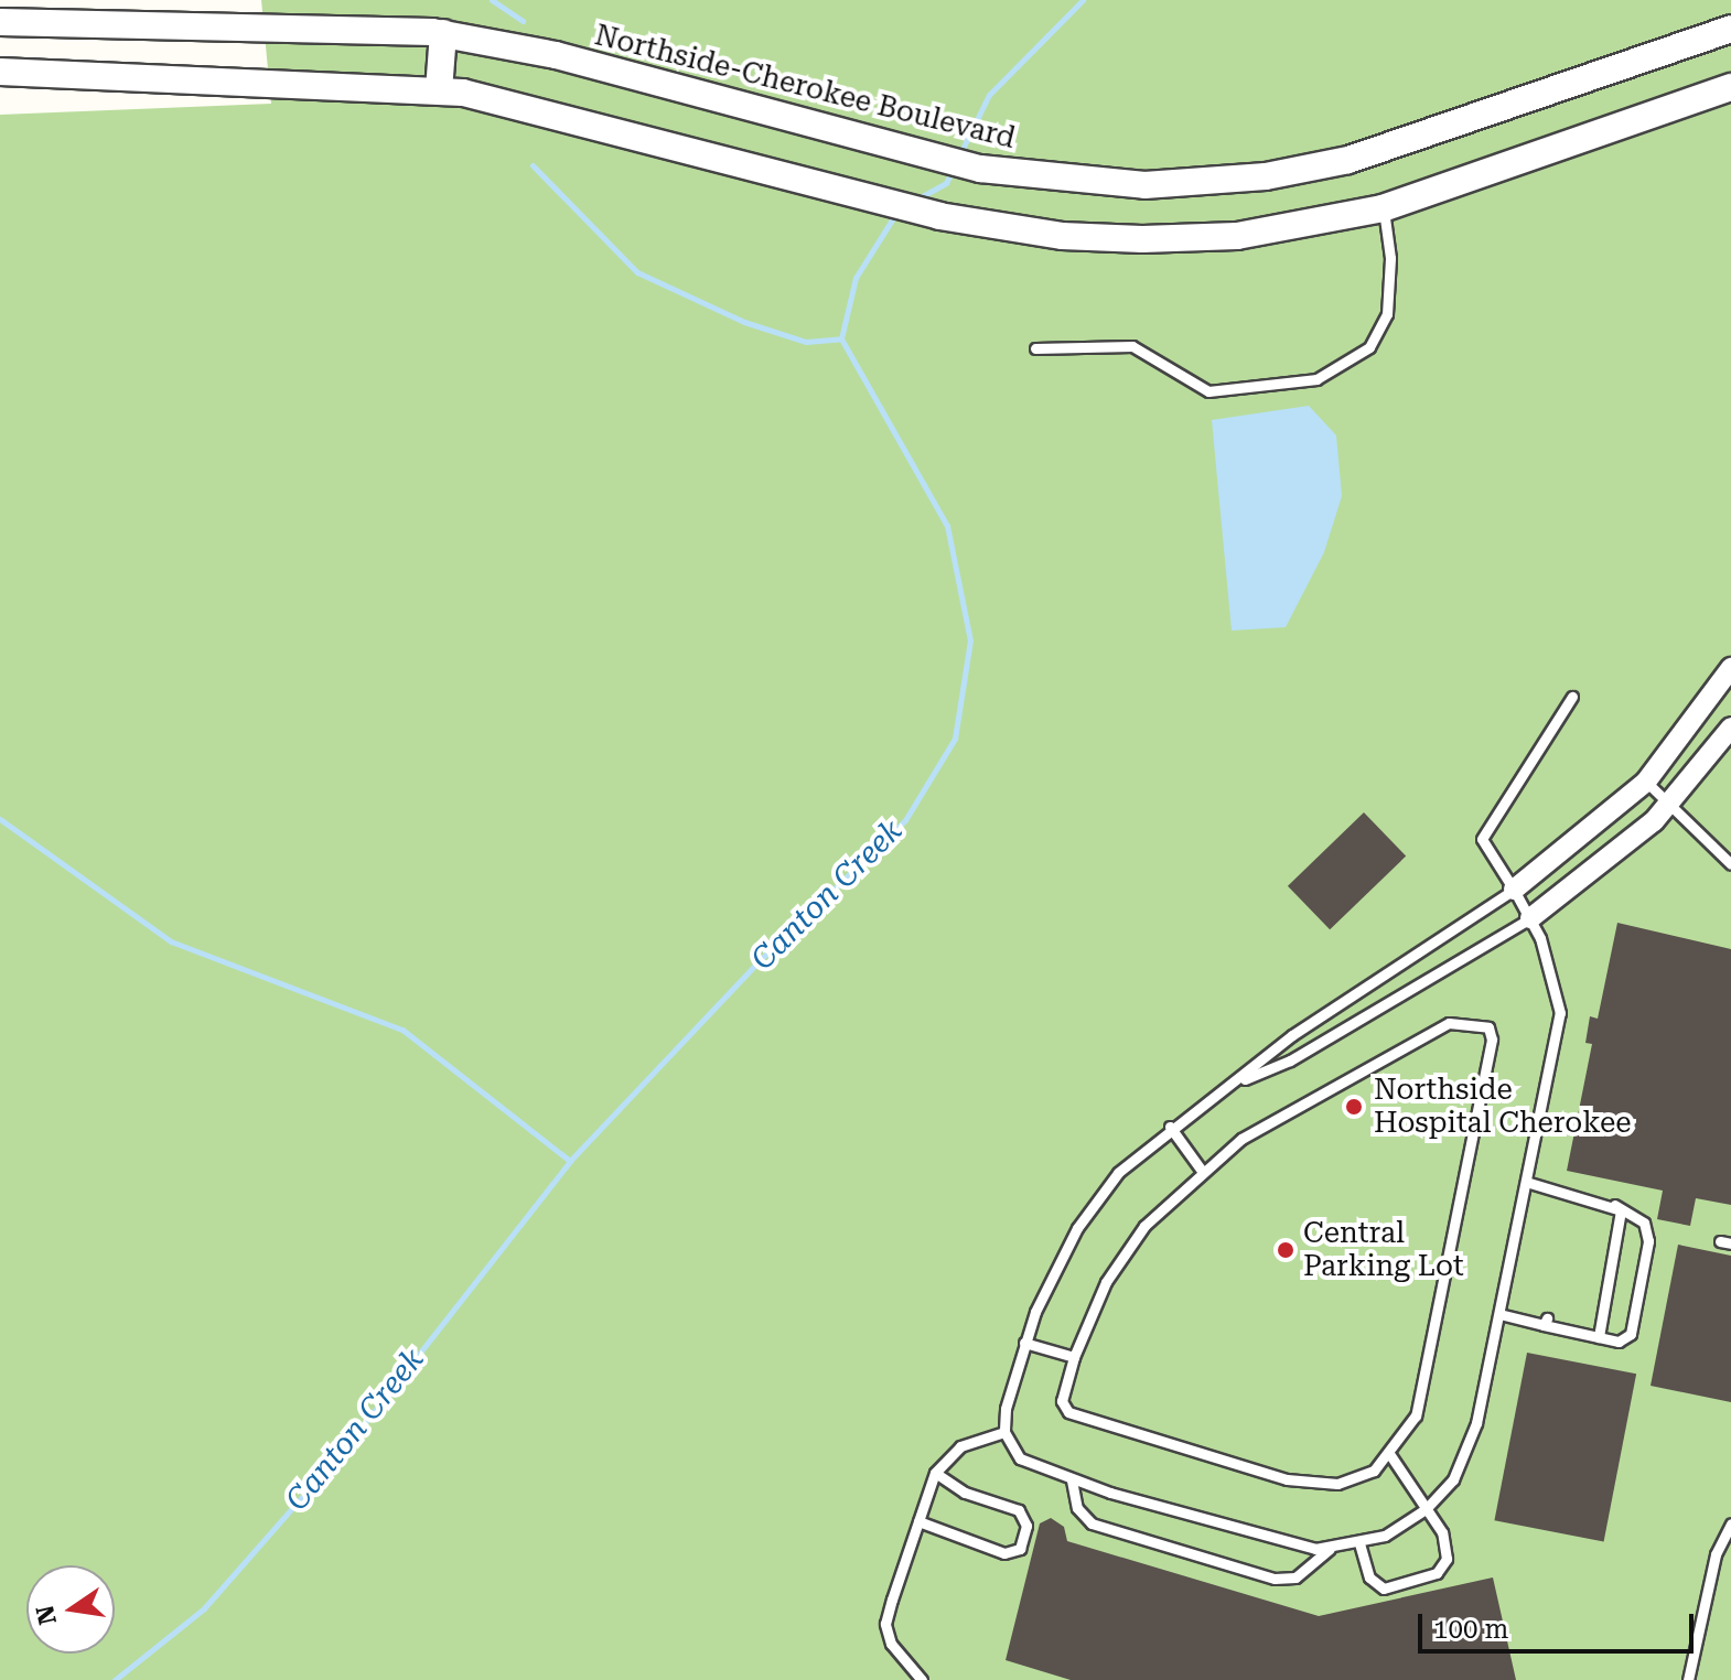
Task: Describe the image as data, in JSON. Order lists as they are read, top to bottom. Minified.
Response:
{"streets":{"street":["Northside-Cherokee Boulevard"]},"water":["Canton Creek"],"places":["Northside Hospital Cherokee","Central Parking Lot"],"scale_bar":"100 m","north":"left"}
